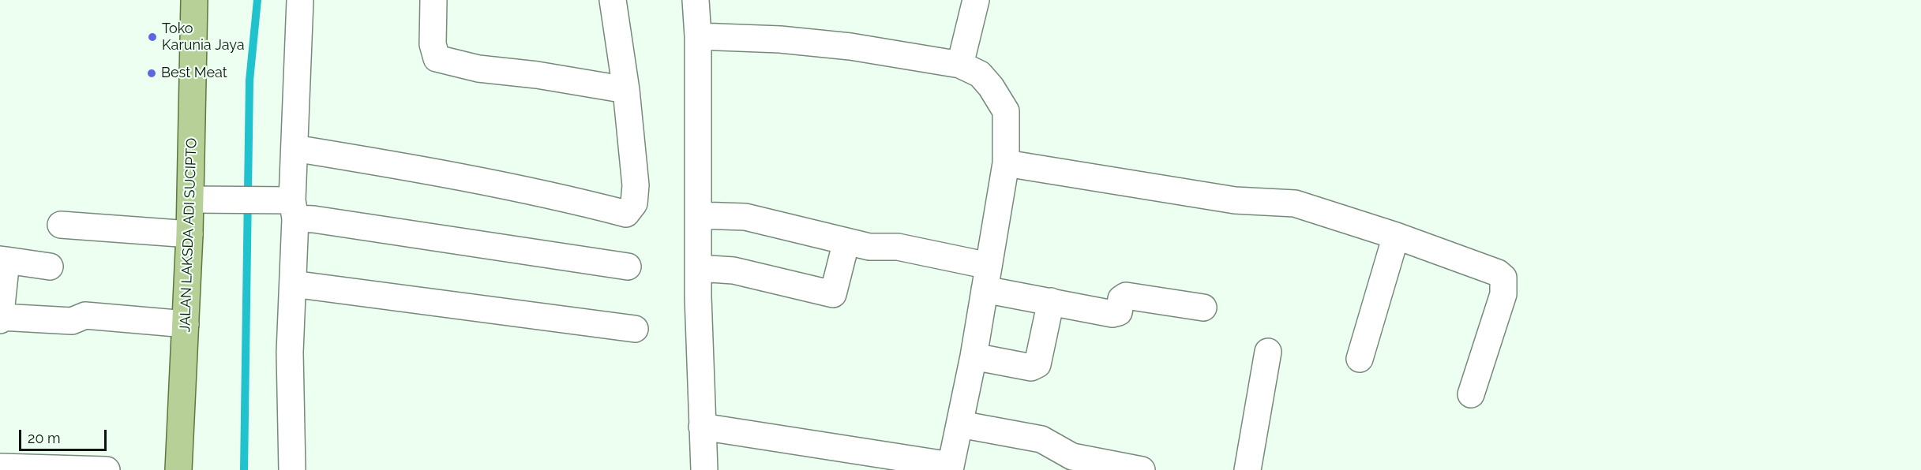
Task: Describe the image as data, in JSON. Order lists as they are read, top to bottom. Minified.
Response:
{"streets":{"main road":["JALAN LAKSDA ADI SUCIPTO"]},"places":["Toko Karunia Jaya","Best Meat"],"scale_bar":"20 m"}
